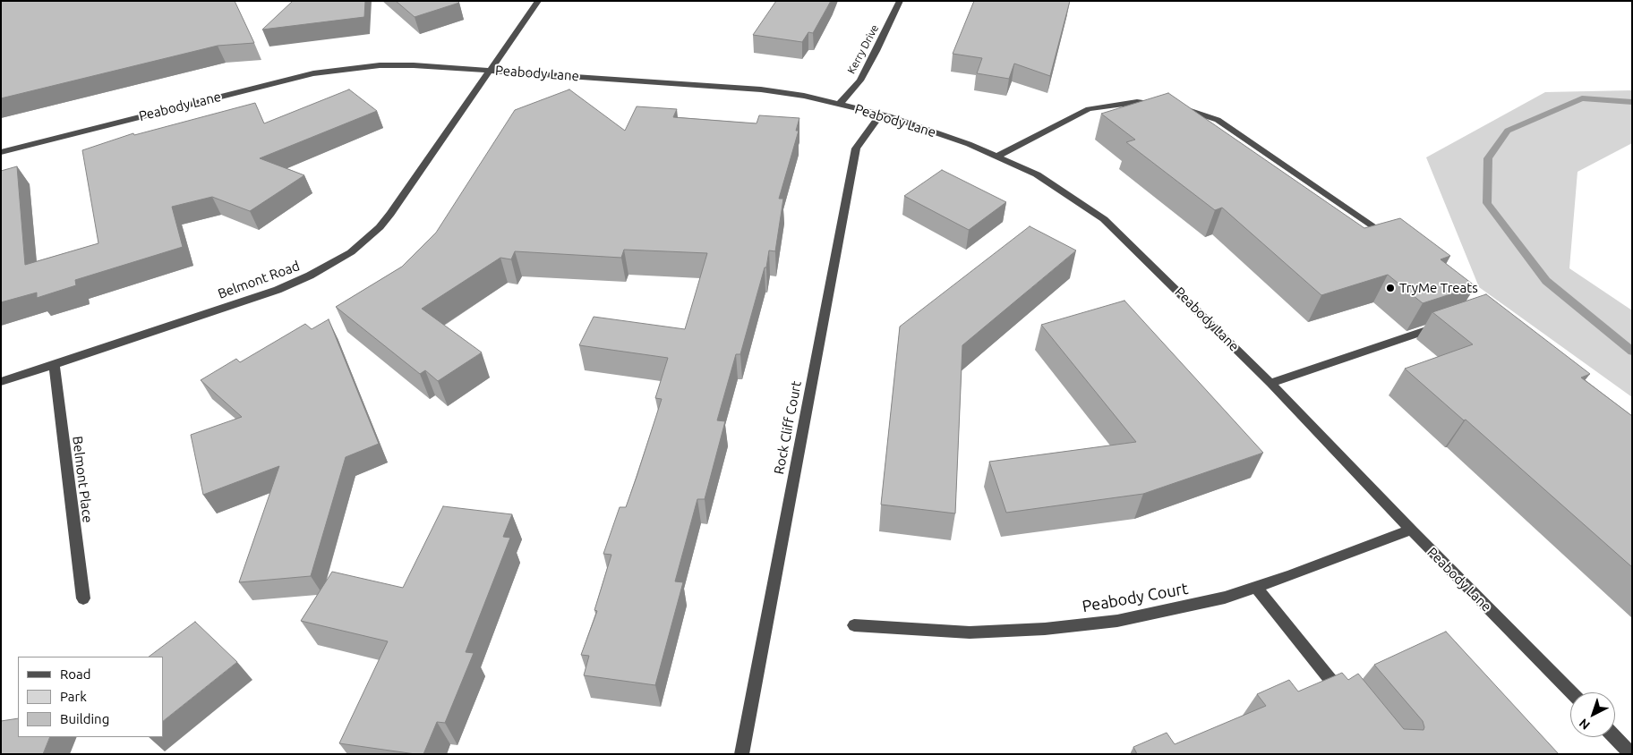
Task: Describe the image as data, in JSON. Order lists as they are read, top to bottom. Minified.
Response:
{"streets":{"street":["Kerry Drive","Peabody Lane","Belmont Road","Rock Cliff Court","Belmont Place","Peabody Court"]},"crossings":[["Kerry Drive","Peabody Lane"],["Peabody Lane","Belmont Road"],["Peabody Lane","Rock Cliff Court"],["Peabody Lane","Peabody Court"],["Belmont Road","Belmont Place"]],"places":["TryMe Treats"],"legend":["Road","Park","Building"],"north":"bottom left"}
